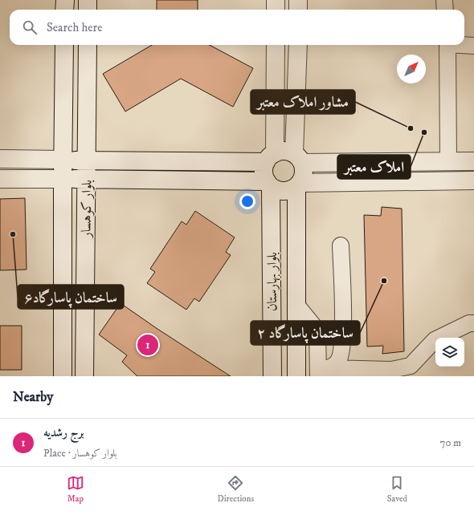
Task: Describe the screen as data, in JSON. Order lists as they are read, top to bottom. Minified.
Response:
{"streets":{"main road":["بلوار کوهسار","بلوار بهارستان"]},"places":["مشاور املاک معتبر","املاک معتبر","ساختمان پاسارگاد۶","ساختمان پاسارگاد ۲"],"north":"top right","page":{"search":"Search here","pins":"1","heading":"Nearby","list":[{"mark":"1","name":"برج رشدیه","note":"Place · بلوار کوهسار","value":"70 m"}],"nav":["Map","Directions","Saved"]}}
